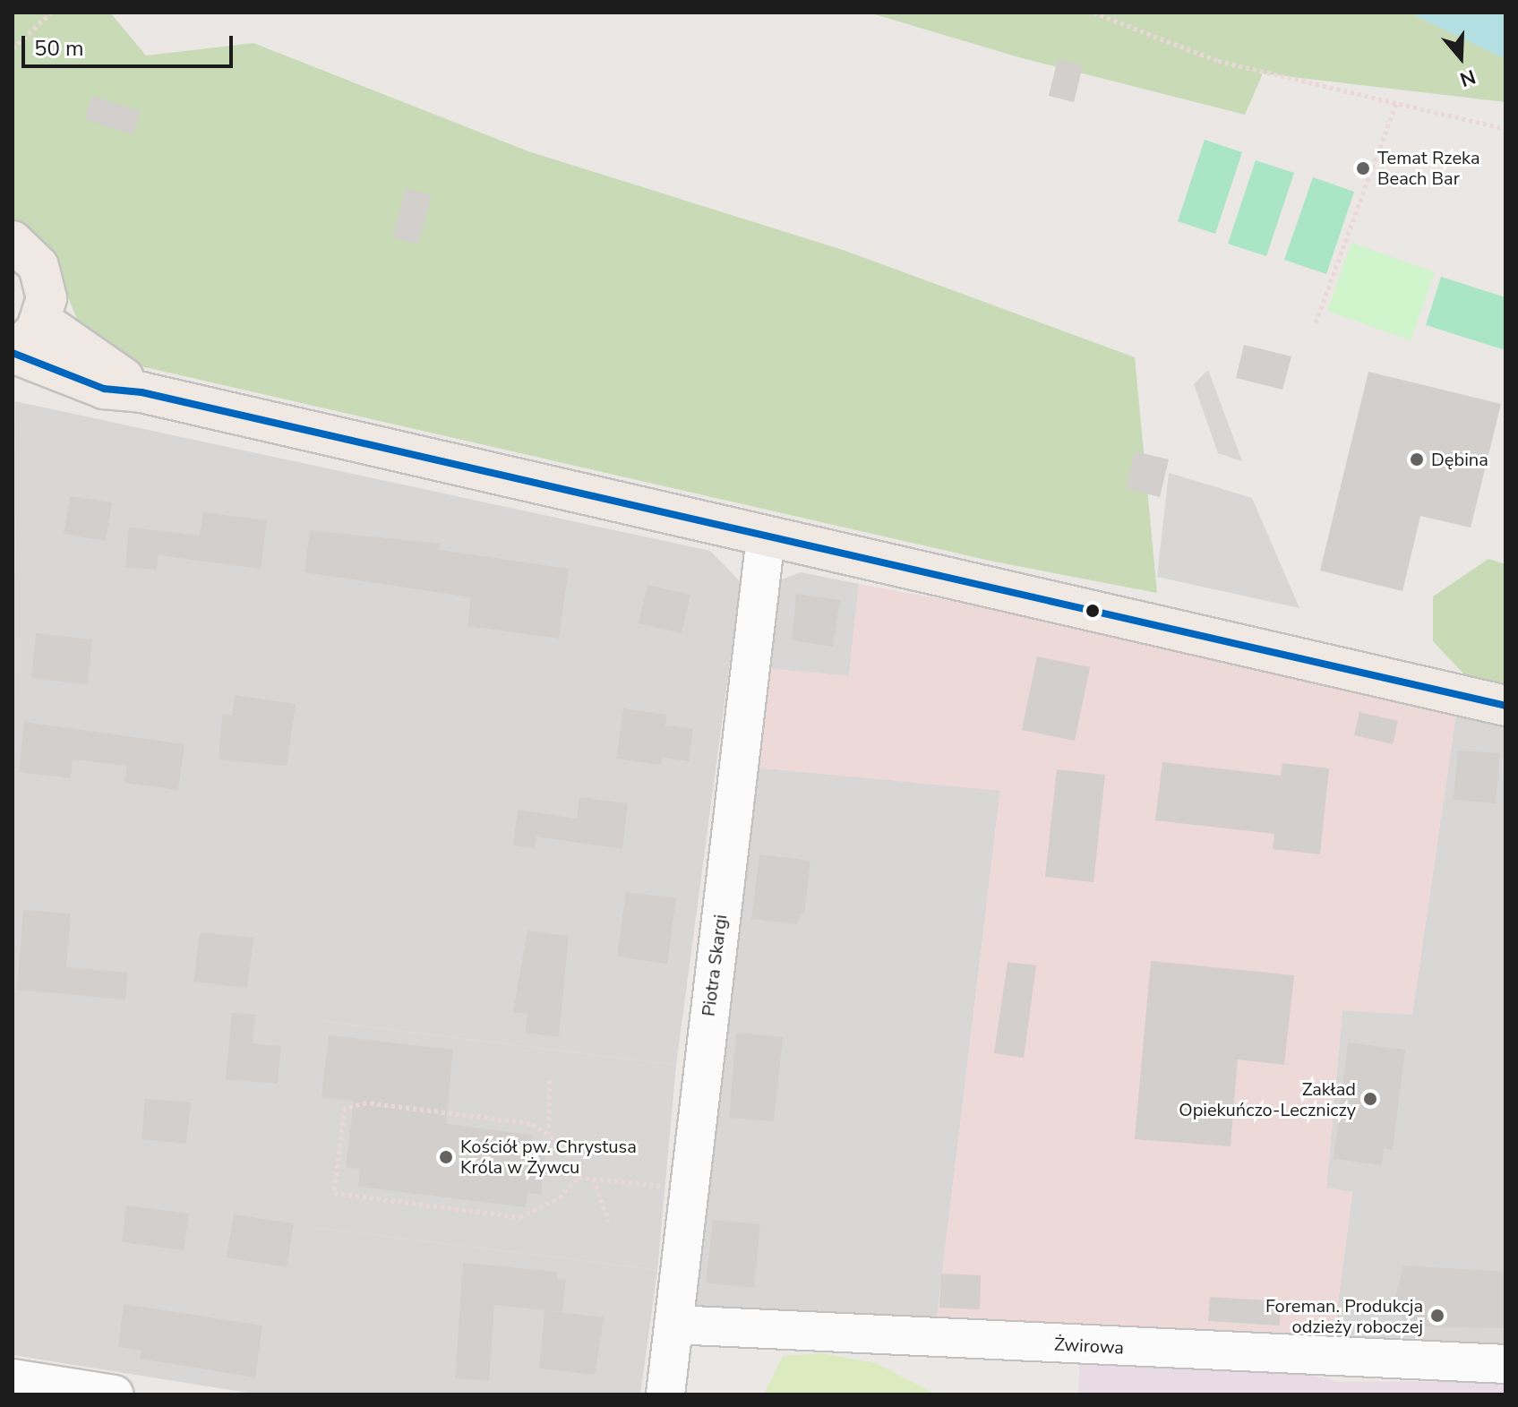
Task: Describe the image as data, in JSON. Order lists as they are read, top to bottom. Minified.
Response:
{"streets":{"street":["Piotra Skargi","Żwirowa"]},"crossings":[["Piotra Skargi","Żwirowa"]],"places":["Temat Rzeka Beach Bar","Dębina","Zakład Opiekuńczo-Leczniczy","Kościół pw. Chrystusa Króla w Żywcu","Foreman. Produkcja odzieży roboczej"],"scale_bar":"50 m","north":"bottom"}
